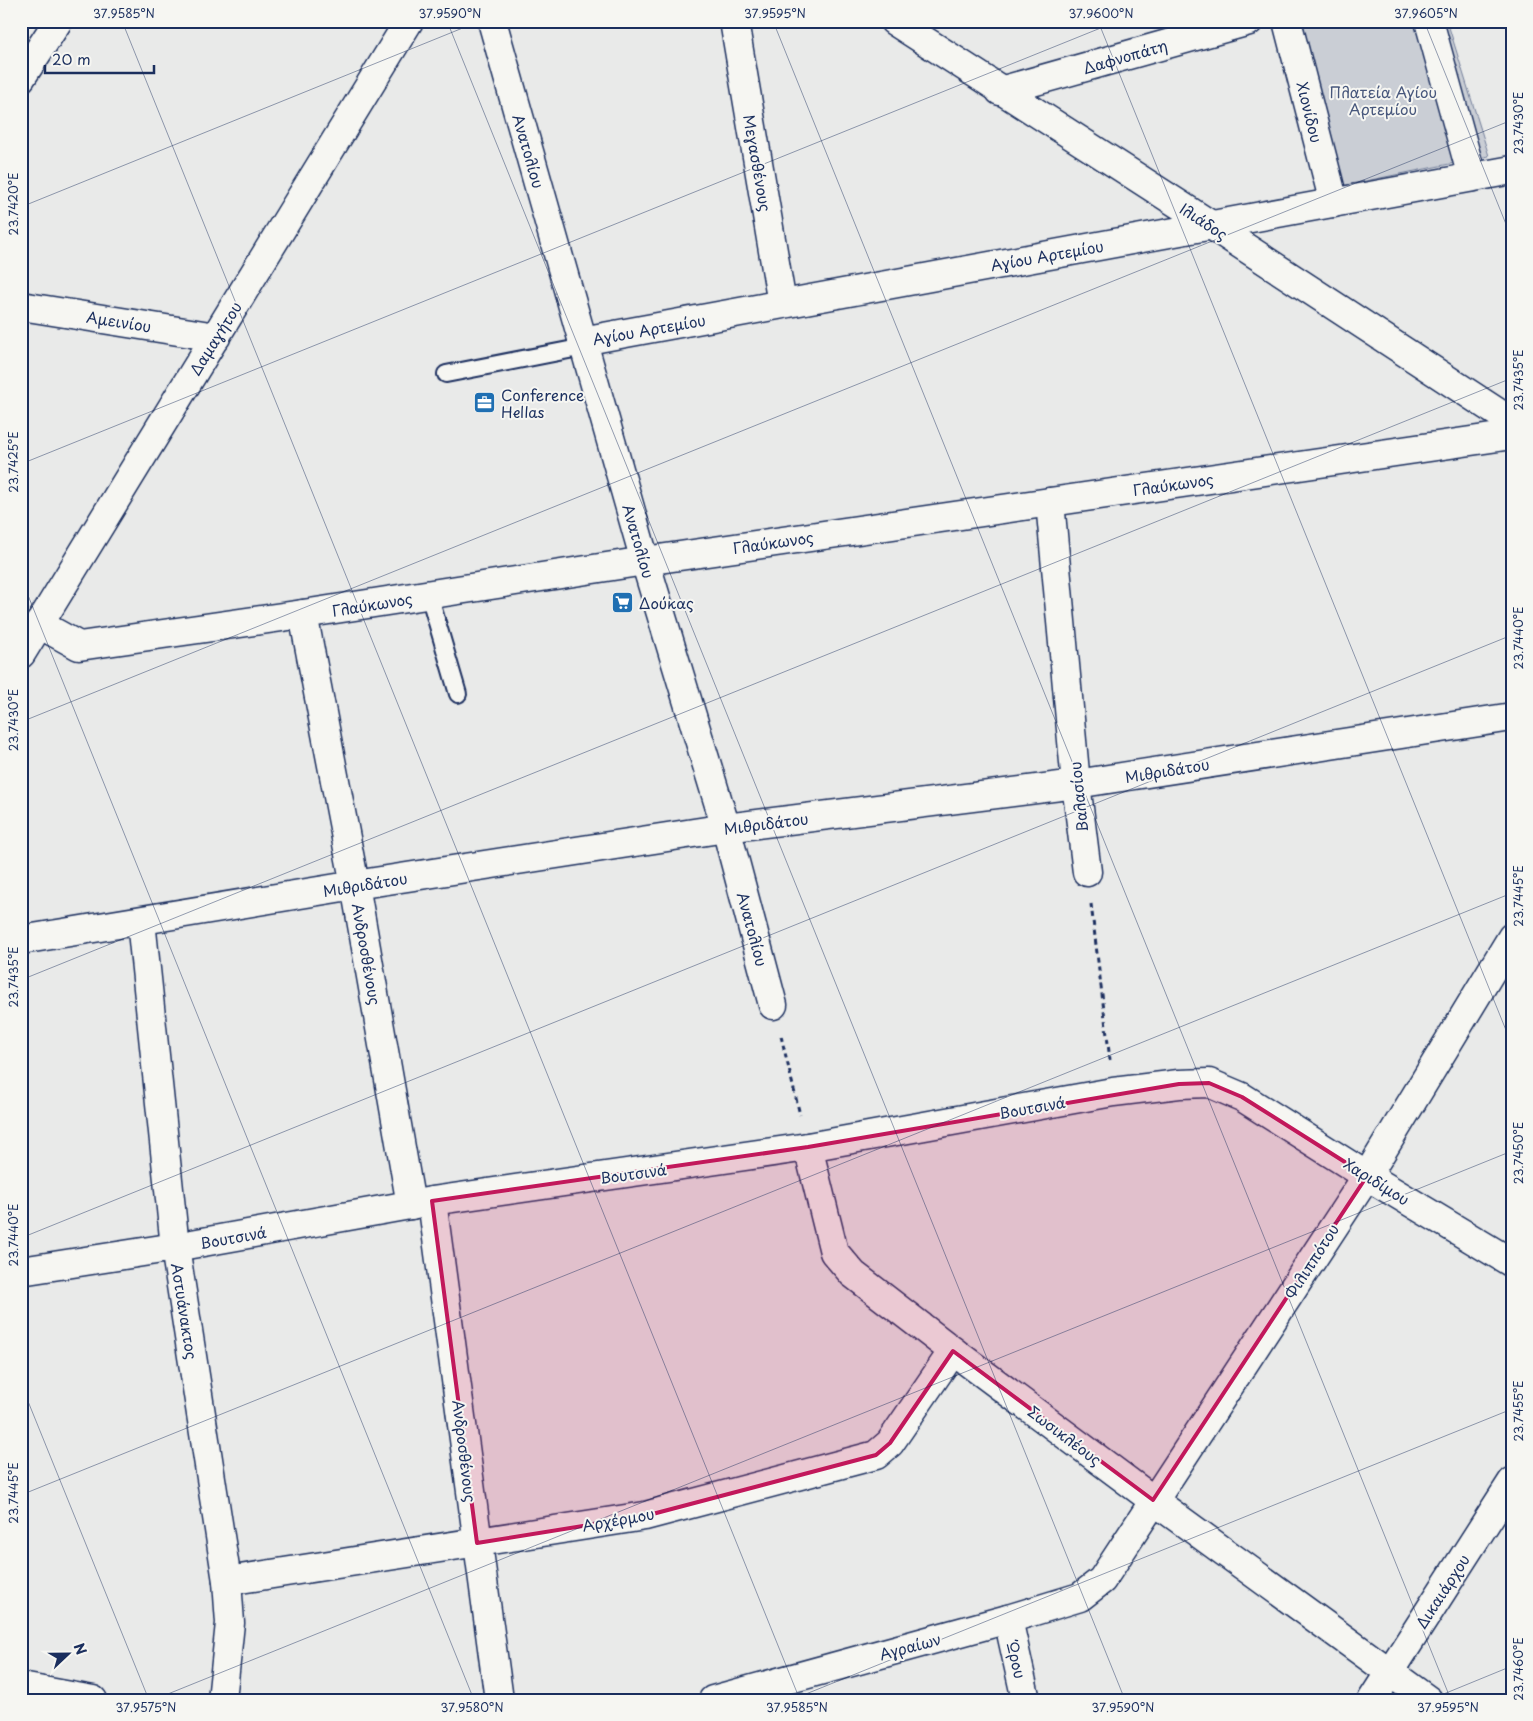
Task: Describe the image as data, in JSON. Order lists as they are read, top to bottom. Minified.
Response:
{"streets":{"street":["Δαφνοπάτη","Χιονίδου","Ανατολίου","Μεγασθένους","Ιλιάδος","Αγίου Αρτεμίου","Αμεινίου","Δαμαγήτου","Γλαύκωνος","Μιθριδάτου","Βαλασίου","Ανδροσθένους","Βουτσινά","Χαριδίμου","Φιλιππότου","Αστυάνακτος","Σωσικλέους","Αρχέρμου","Δικαιάρχου","Αγραίων","Ώρου"]},"crossings":[["Δαφνοπάτη","Ιλιάδος"],["Χιονίδου","Αγίου Αρτεμίου"],["Ανατολίου","Αγίου Αρτεμίου"],["Ανατολίου","Γλαύκωνος"],["Ανατολίου","Μιθριδάτου"],["Μεγασθένους","Αγίου Αρτεμίου"],["Ιλιάδος","Αγίου Αρτεμίου"],["Αμεινίου","Δαμαγήτου"],["Δαμαγήτου","Γλαύκωνος"],["Γλαύκωνος","Βαλασίου"],["Γλαύκωνος","Ανδροσθένους"],["Μιθριδάτου","Βαλασίου"],["Μιθριδάτου","Ανδροσθένους"],["Μιθριδάτου","Αστυάνακτος"],["Ανδροσθένους","Βουτσινά"],["Ανδροσθένους","Αρχέρμου"],["Βουτσινά","Χαριδίμου"],["Βουτσινά","Αστυάνακτος"],["Βουτσινά","Σωσικλέους"],["Χαριδίμου","Φιλιππότου"],["Φιλιππότου","Σωσικλέους"],["Φιλιππότου","Αγραίων"],["Αστυάνακτος","Αρχέρμου"],["Σωσικλέους","Αρχέρμου"],["Σωσικλέους","Δικαιάρχου"],["Αγραίων","Ώρου"]],"parks":["Πλατεία Αγίου Αρτεμίου"],"places":{"office":["Conference Hellas"],"supermarket":["Δούκας"]},"scale_bar":"20 m","north":"right","coordinates":["37.9585°N","37.9590°N","37.9595°N","37.9600°N","37.9605°N","23.7430°E","23.7420°E","23.7435°E","23.7425°E","23.7440°E","23.7445°E","23.7450°E","23.7455°E","23.7460°E","37.9575°N","37.9580°N"]}
